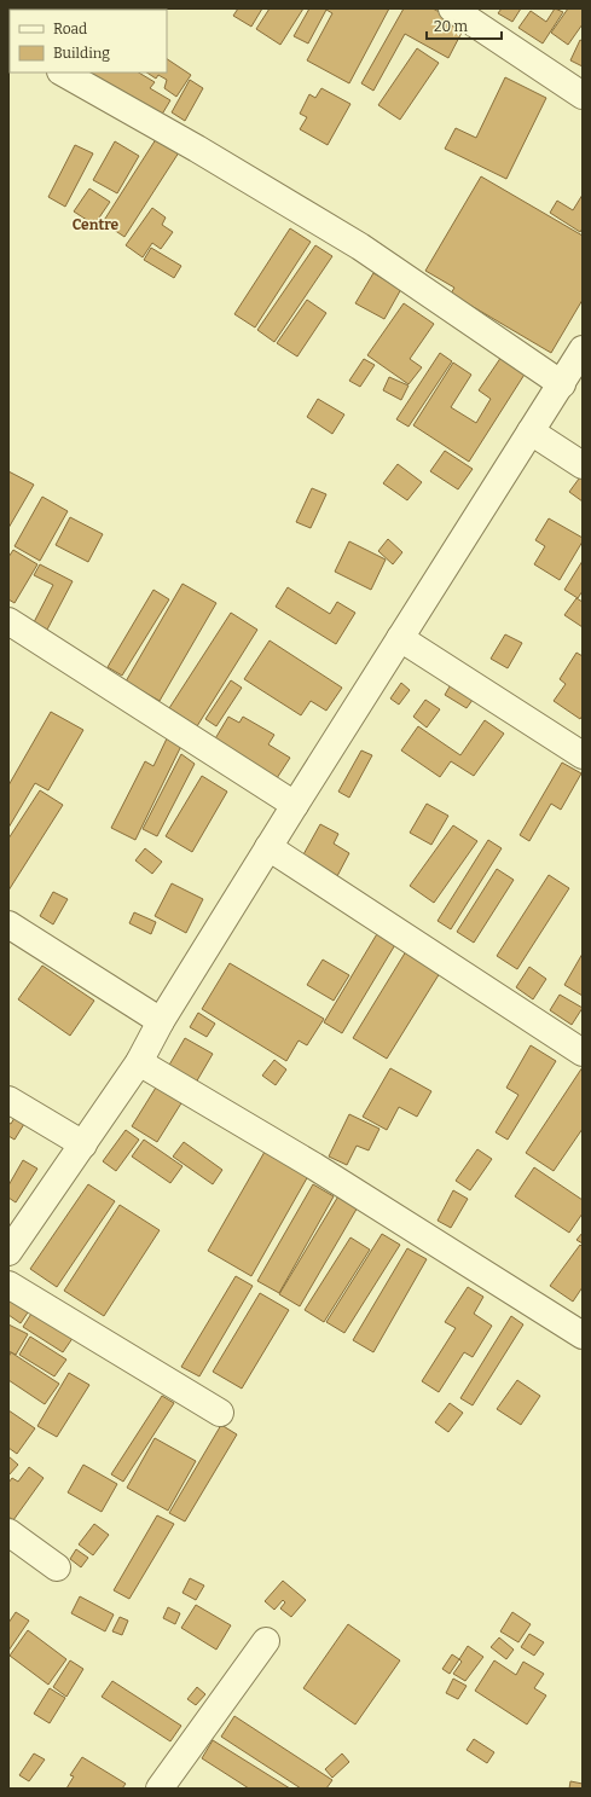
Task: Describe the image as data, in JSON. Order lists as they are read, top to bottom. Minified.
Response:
{"districts":["Centre"],"legend":["Road","Building"],"scale_bar":"20 m"}
